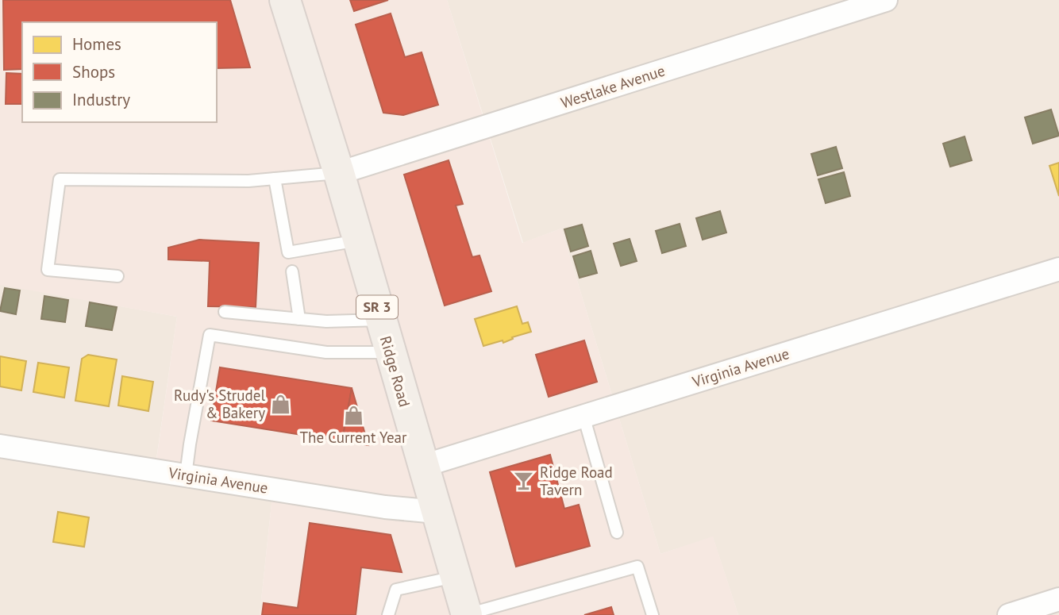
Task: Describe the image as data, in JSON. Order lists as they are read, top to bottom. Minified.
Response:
{"streets":{"main road":["SR 3","Ridge Road"],"street":["Westlake Avenue","Virginia Avenue"]},"crossings":[["Westlake Avenue","Ridge Road"],["Virginia Avenue","Ridge Road"]],"places":{"shop":["Rudy's Strudel & Bakery","The Current Year"],"bar":["Ridge Road Tavern"]},"legend":["Homes","Shops","Industry"]}
